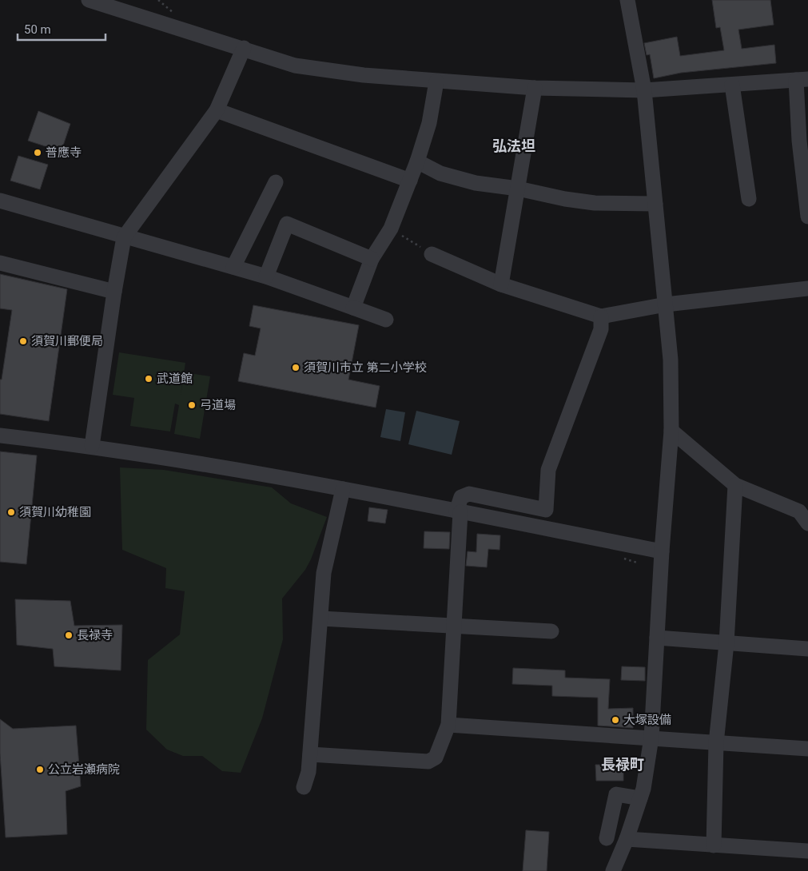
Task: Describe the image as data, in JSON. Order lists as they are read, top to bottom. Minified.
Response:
{"districts":["弘法坦","長禄町"],"places":["普應寺","須賀川郵便局","須賀川市立 第二小学校","武道館","弓道場","須賀川幼稚園","長禄寺","大塚設備","公立岩瀬病院"],"scale_bar":"50 m"}
